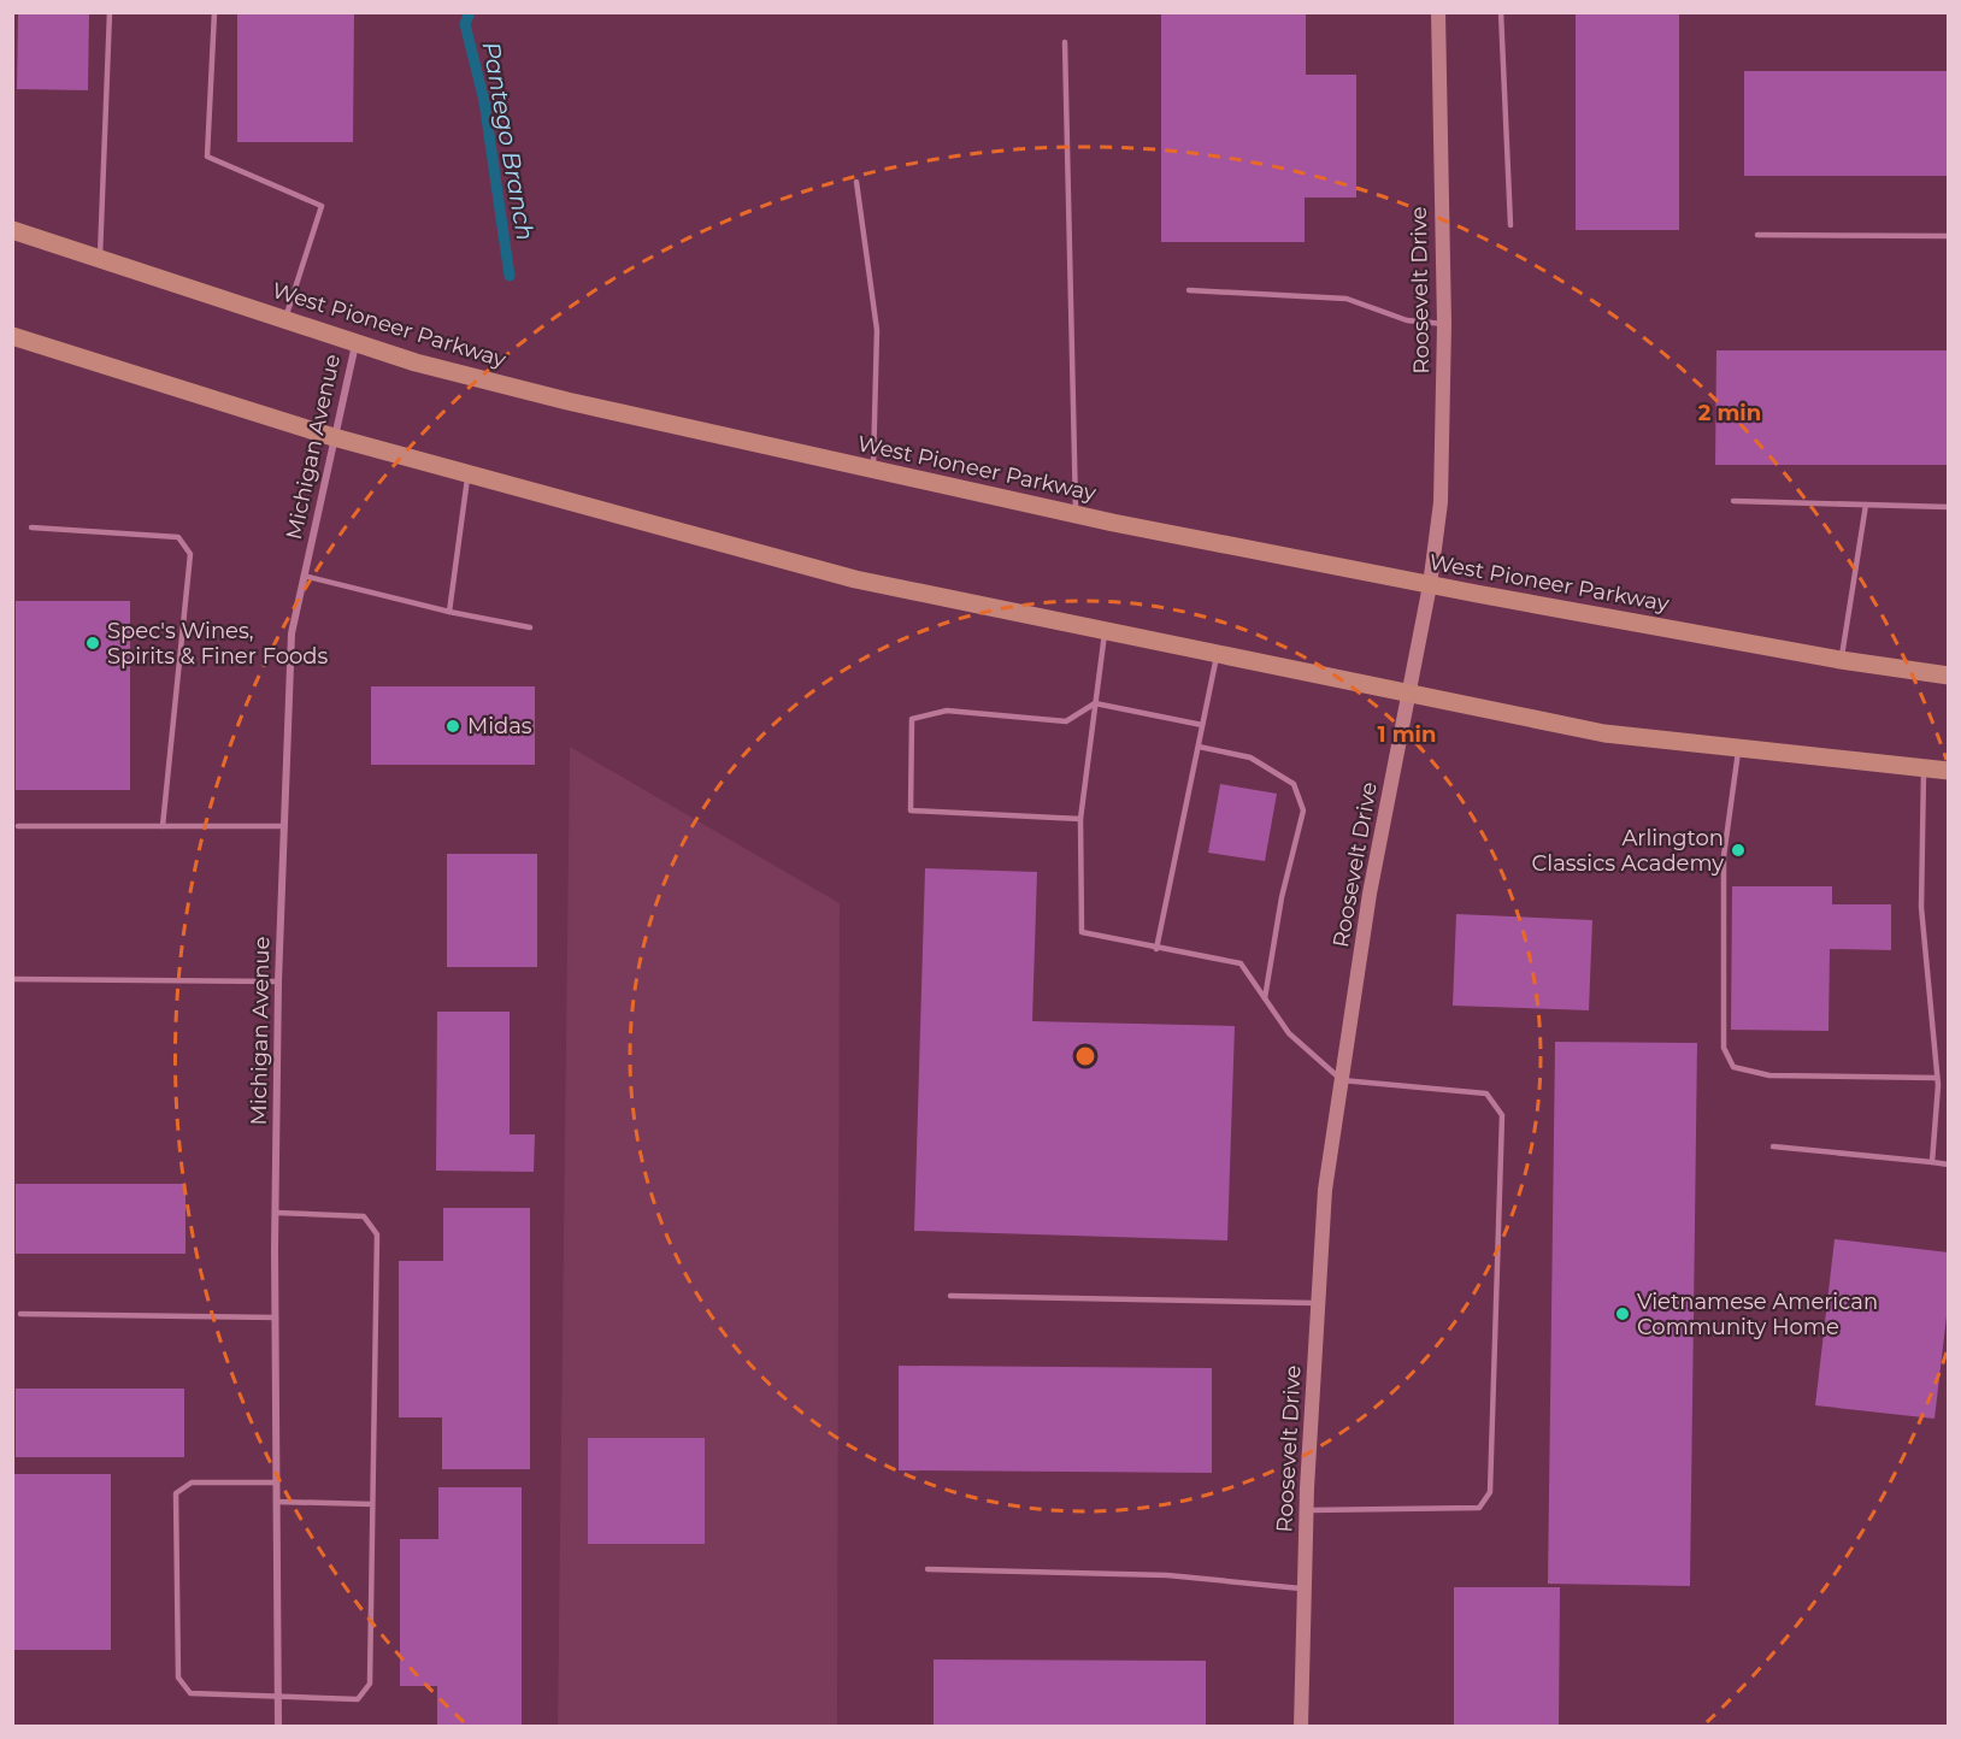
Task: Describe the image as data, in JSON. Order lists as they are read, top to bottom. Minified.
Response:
{"streets":{"main road":["West Pioneer Parkway"],"street":["Roosevelt Drive","Michigan Avenue"]},"crossings":[["Roosevelt Drive","West Pioneer Parkway"],["West Pioneer Parkway","Michigan Avenue"]],"water":["Pantego Branch"],"places":["Spec's Wines, Spirits & Finer Foods","Midas","Arlington Classics Academy","Vietnamese American Community Home"],"rings":["2 min","1 min"]}
